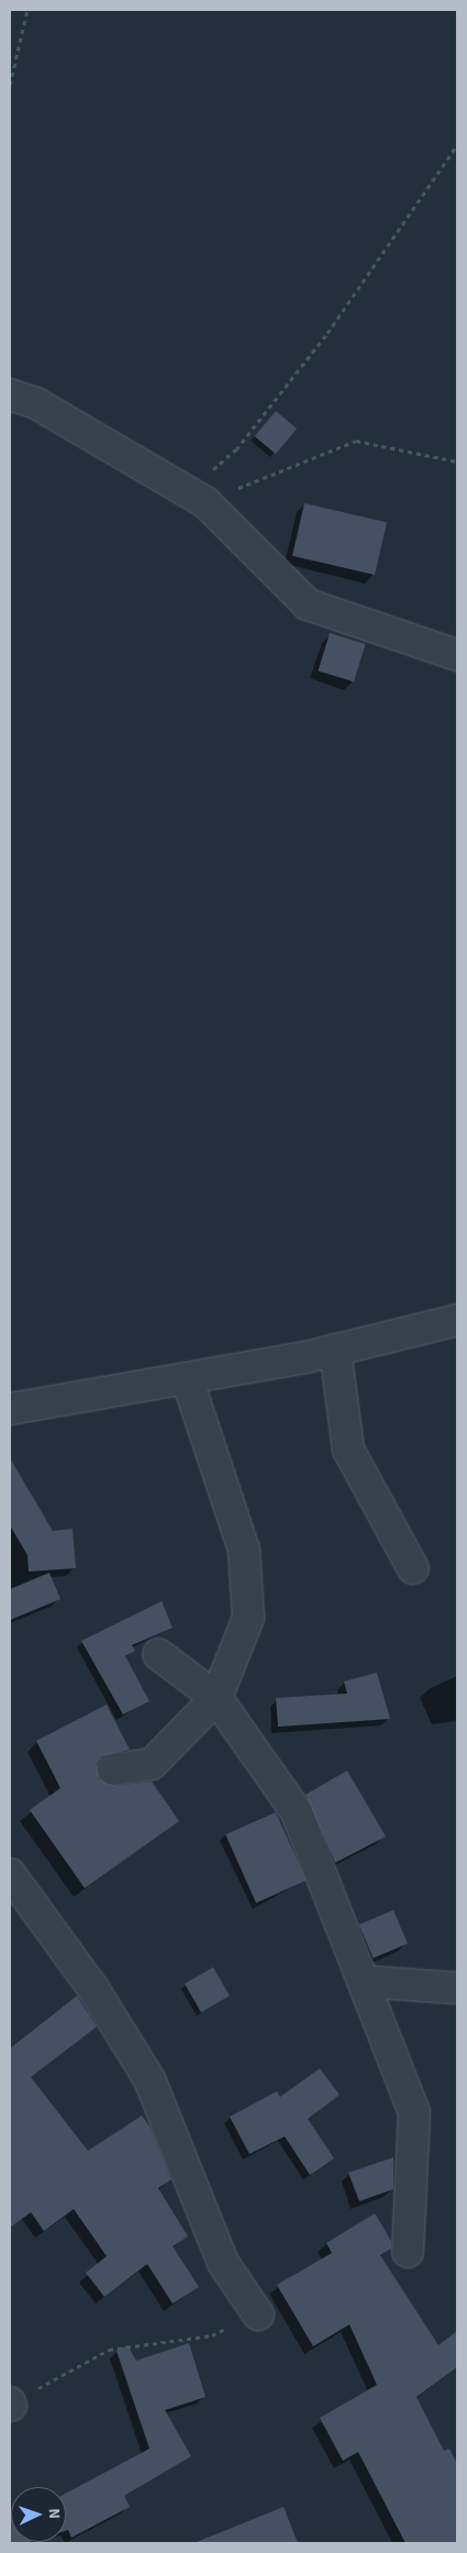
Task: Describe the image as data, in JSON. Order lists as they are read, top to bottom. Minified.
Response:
{"north":"right"}
